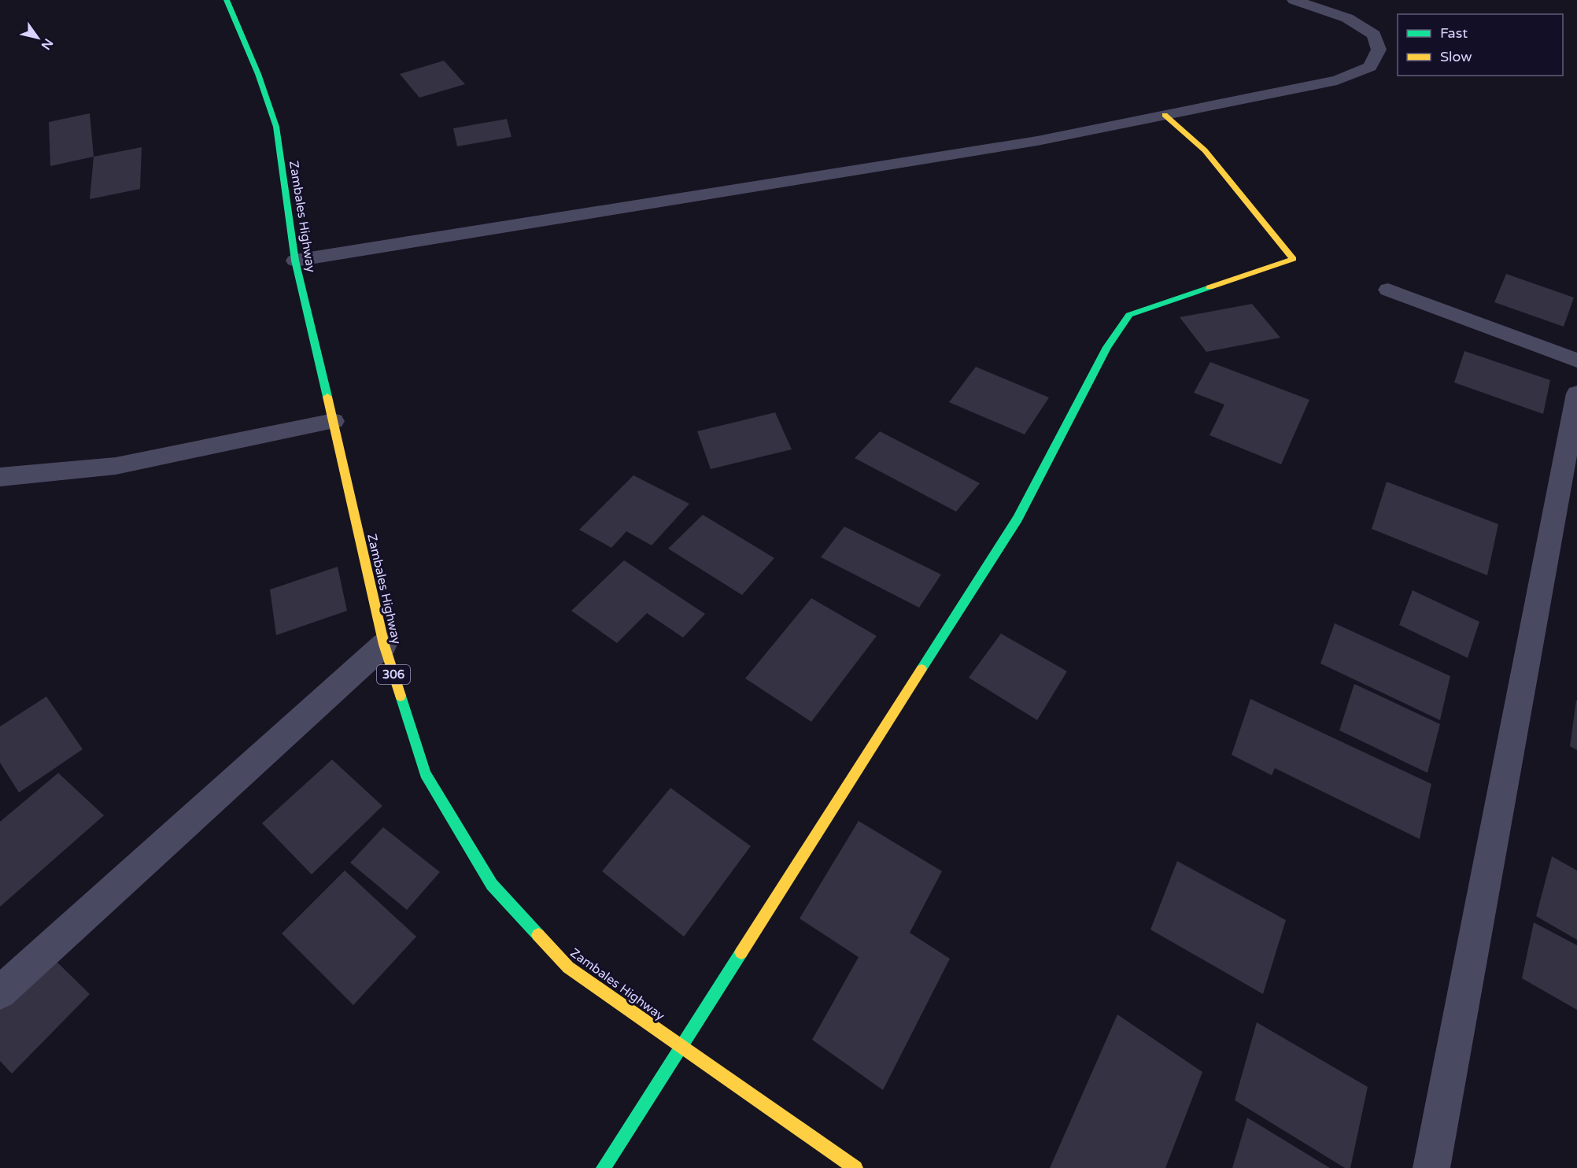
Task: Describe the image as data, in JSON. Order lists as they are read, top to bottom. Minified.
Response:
{"streets":{"main road":["Zambales Highway","306"]},"legend":["Fast","Slow"],"north":"bottom right"}
